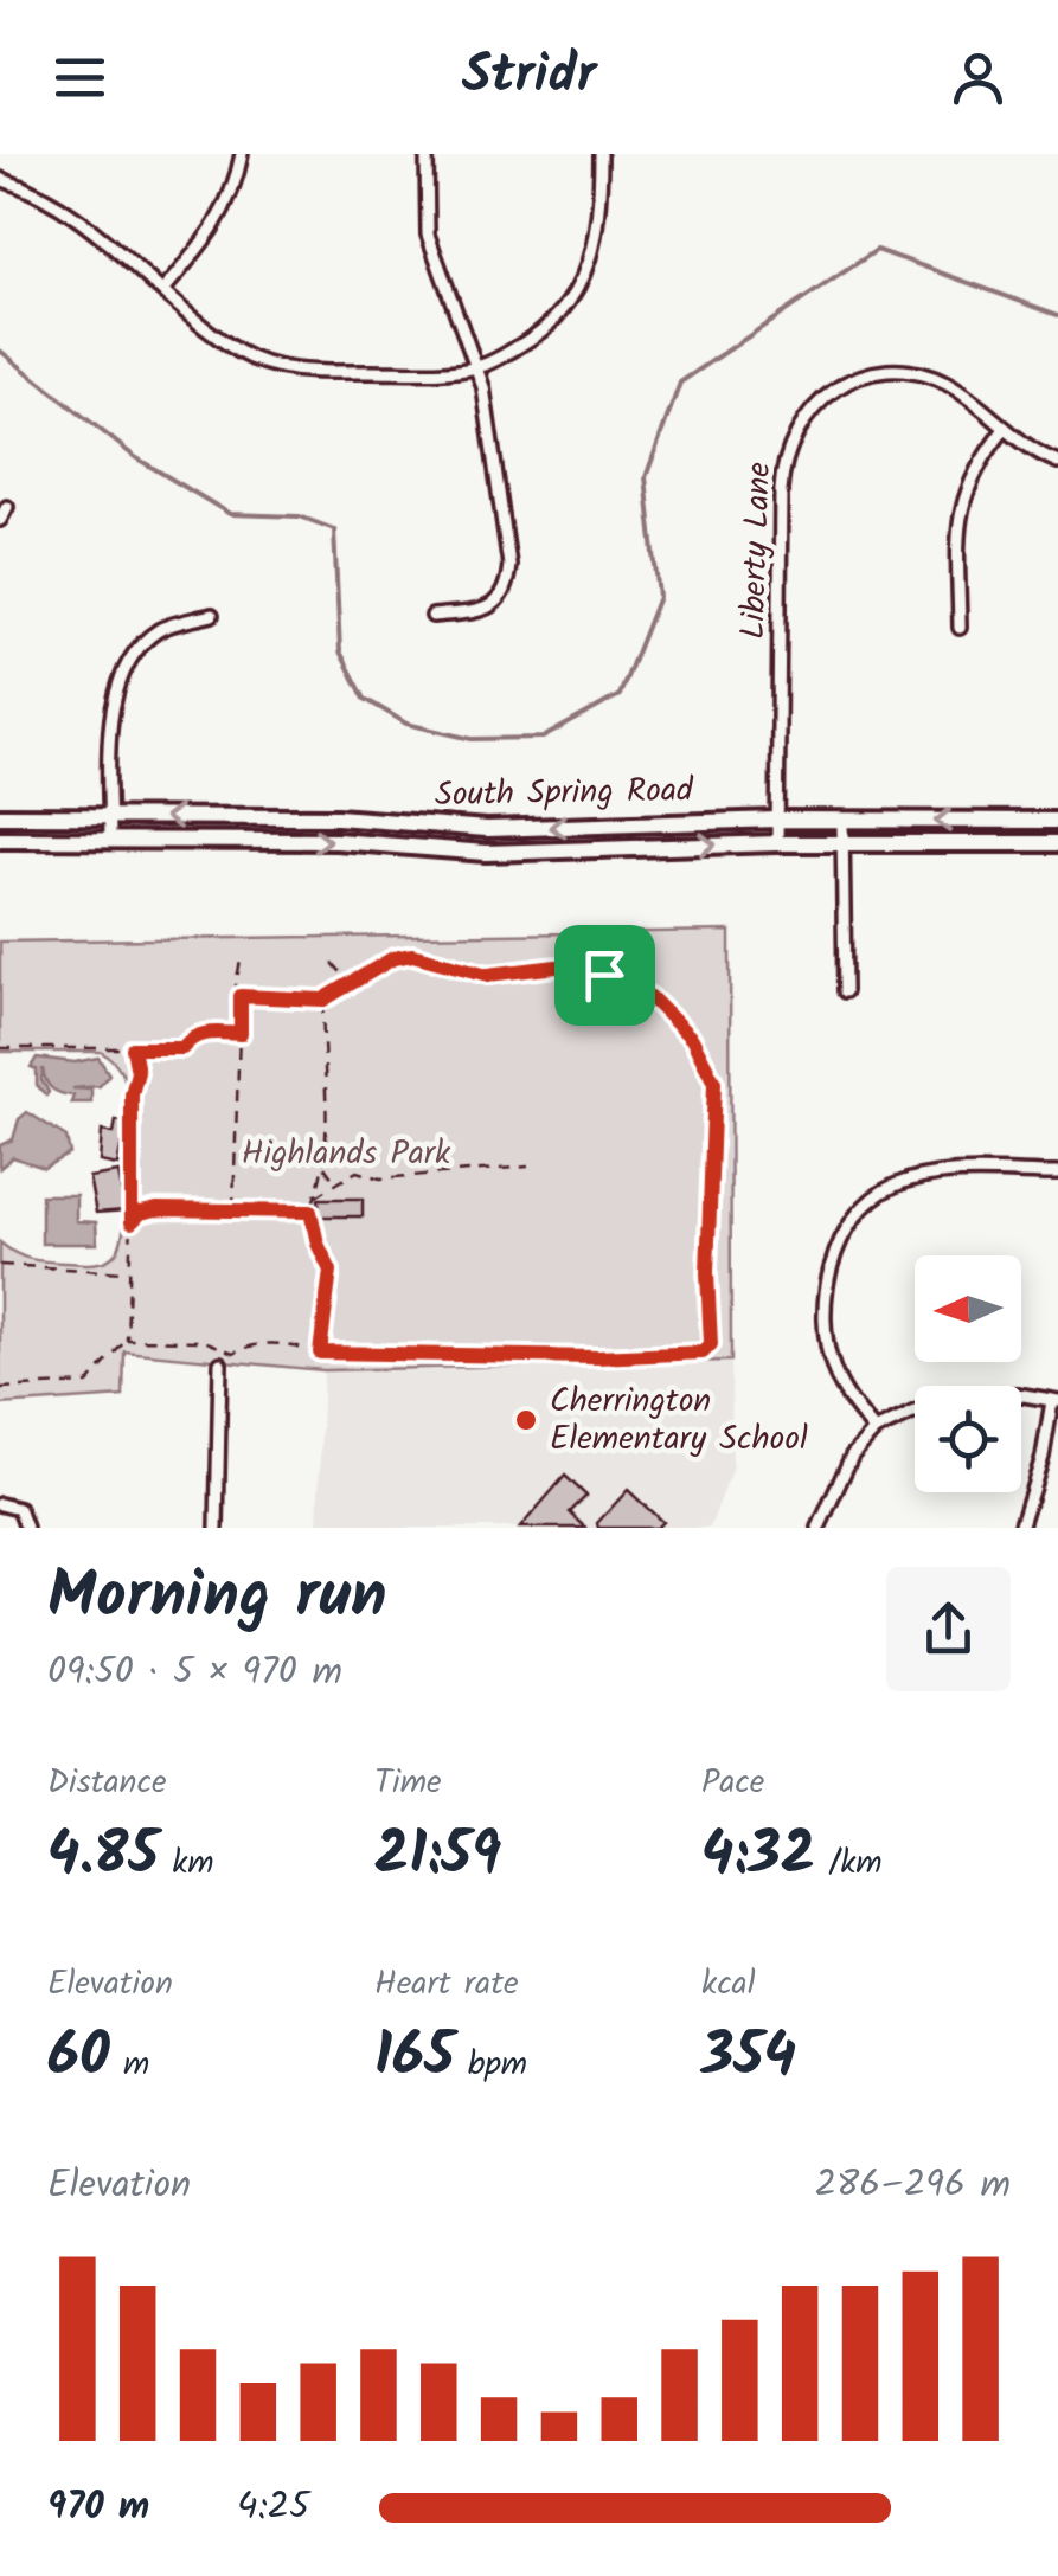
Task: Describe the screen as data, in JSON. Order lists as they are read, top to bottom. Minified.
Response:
{"streets":{"main road":["South Spring Road"],"street":["Liberty Lane"]},"crossings":[["Liberty Lane","South Spring Road"]],"parks":["Highlands Park"],"places":["Cherrington Elementary School"],"north":"left","page":{"header":"Stridr","heading":["Morning run","09:50 · 5 × 970 m"],"stats":[["Distance","4.85 km"],["Time","21:59"],["Pace","4:32 /km"],["Elevation","60 m"],["Heart rate","165 bpm"],["kcal","354"]],"chart":["Elevation","286–296 m"],"list":[{"name":"970 m","note":"4:25"}]}}
